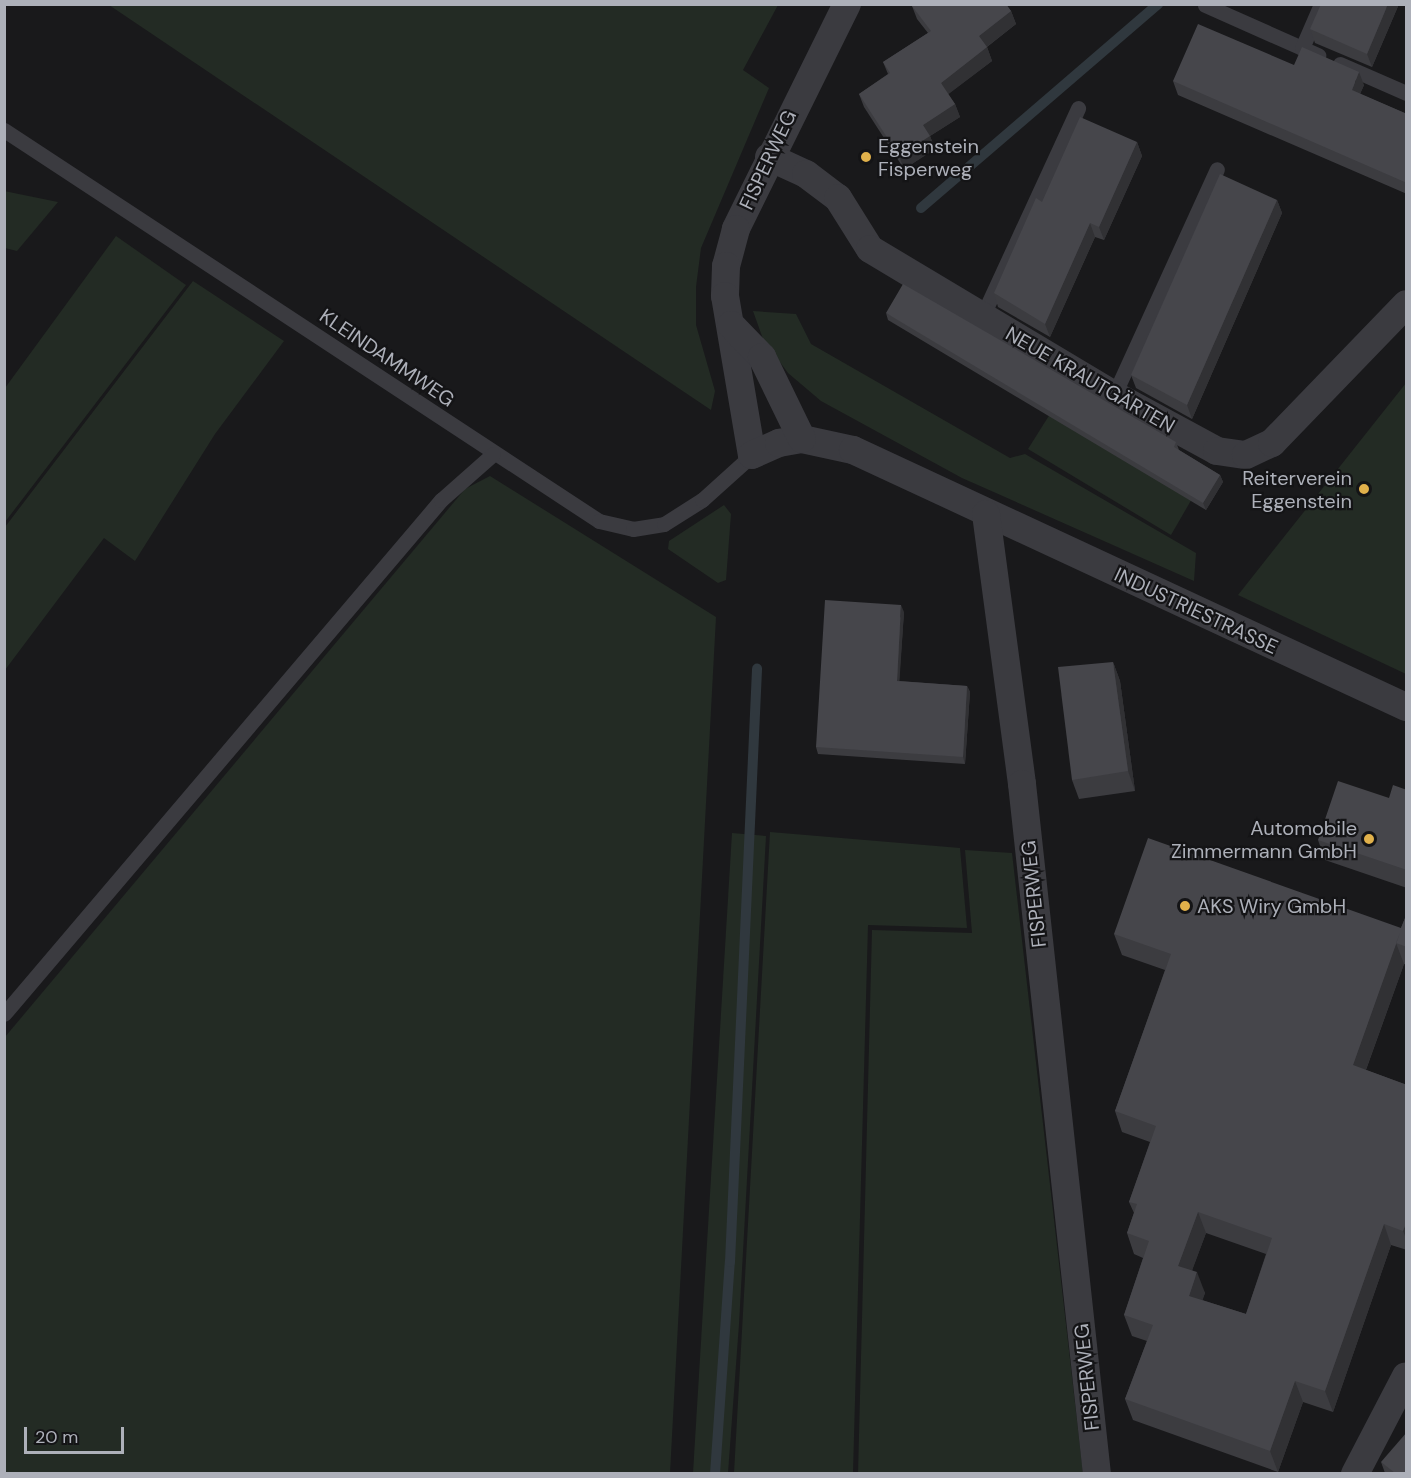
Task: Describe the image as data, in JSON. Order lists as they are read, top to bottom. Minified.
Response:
{"streets":{"street":["FISPERWEG","NEUE KRAUTGÄRTEN","INDUSTRIESTRASSE"],"lane":["KLEINDAMMWEG"]},"crossings":[["FISPERWEG","KLEINDAMMWEG"],["FISPERWEG","NEUE KRAUTGÄRTEN"],["FISPERWEG","INDUSTRIESTRASSE"]],"places":["Eggenstein Fisperweg","Reiterverein Eggenstein","Automobile Zimmermann GmbH","AKS Wiry GmbH"],"scale_bar":"20 m"}
